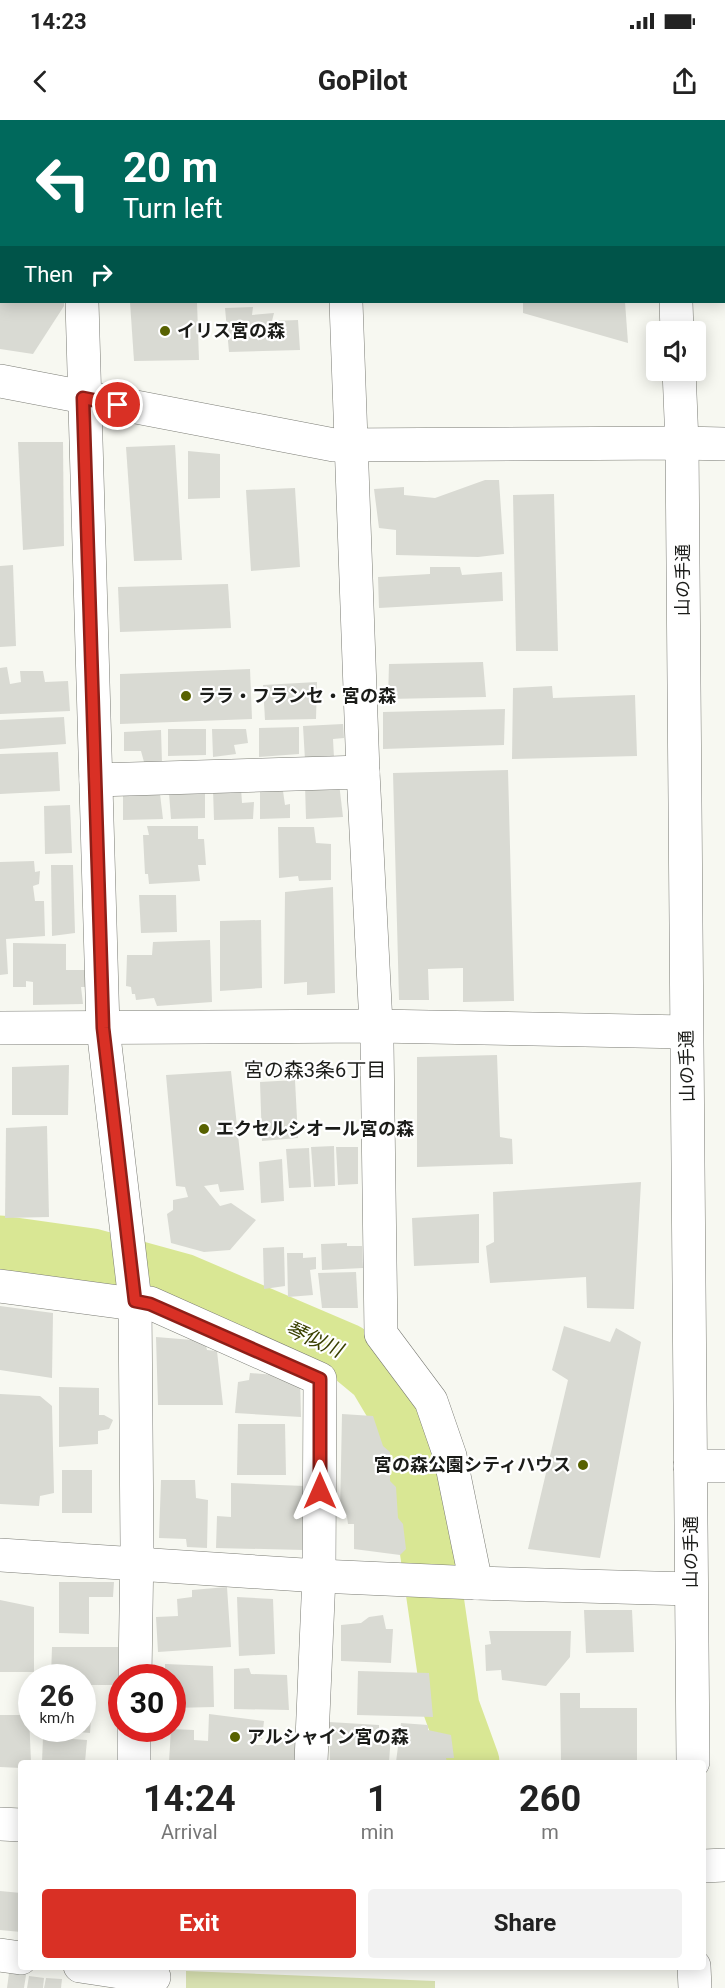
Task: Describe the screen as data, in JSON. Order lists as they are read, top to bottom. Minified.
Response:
{"streets":{"street":["山の手通"]},"districts":["宮の森3条6丁目"],"water":["琴似川"],"places":["イリス宮の森","ララ・フランセ・宮の森","エクセルシオール宮の森","宮の森公園シティハウス","アルシャイン宮の森"],"page":{"status":"14:23","header":"GoPilot","turn":["20 m","Turn left"],"then":"Then","speed":"26 km/h","limit":"30","eta":["14:24","Arrival","1","min","260","m"],"buttons":["Exit","Share"]}}
